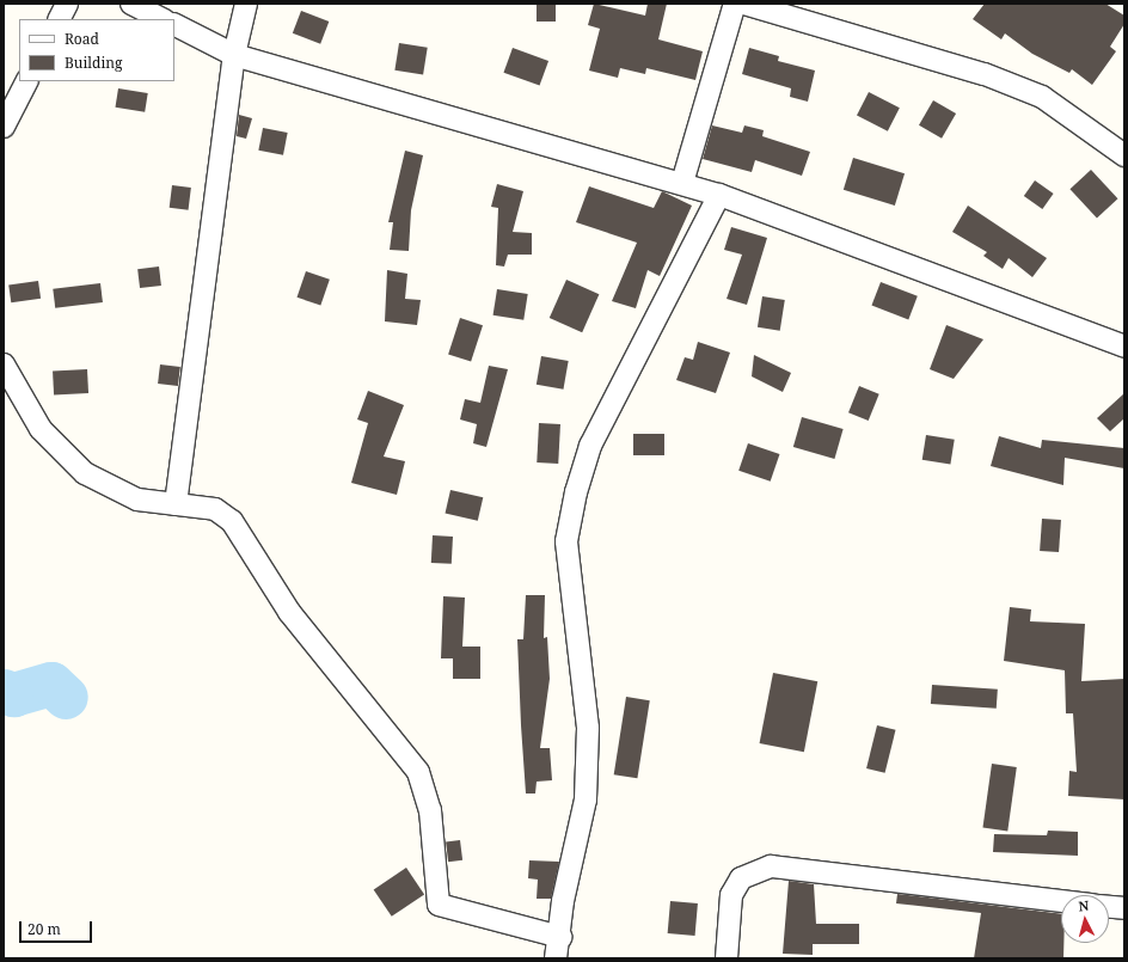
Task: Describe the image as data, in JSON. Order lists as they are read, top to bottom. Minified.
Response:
{"legend":["Road","Building"],"scale_bar":"20 m","north":"top"}
